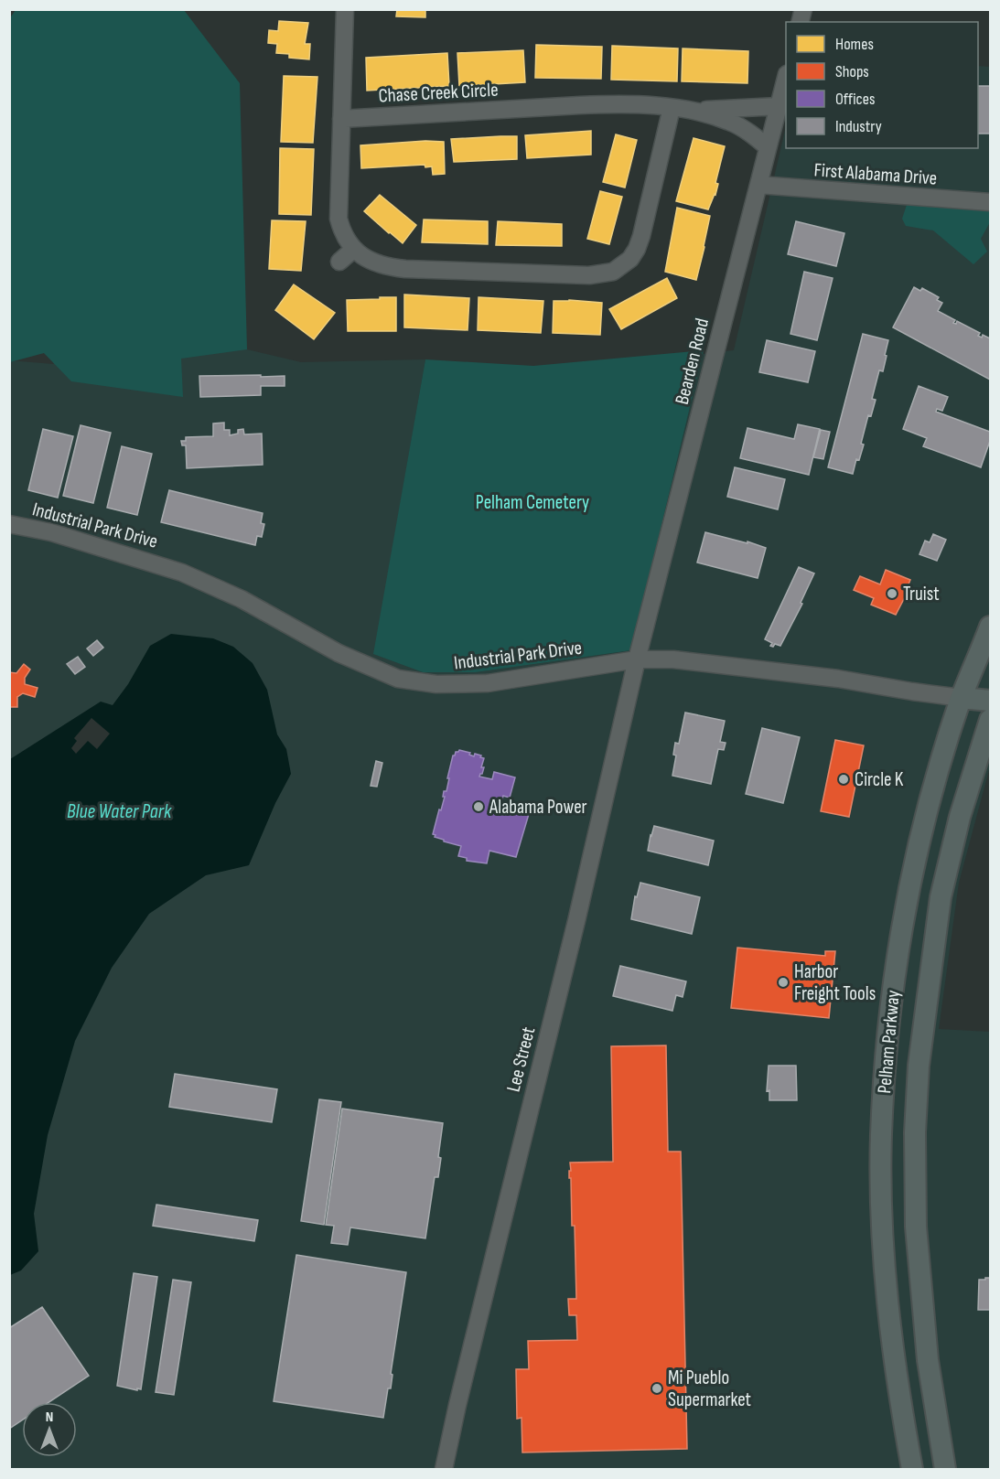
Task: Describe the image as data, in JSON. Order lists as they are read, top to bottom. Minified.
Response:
{"streets":{"main road":["Pelham Parkway"],"street":["Chase Creek Circle","First Alabama Drive","Bearden Road","Industrial Park Drive","Lee Street"]},"crossings":[["Chase Creek Circle","Bearden Road"],["First Alabama Drive","Bearden Road"],["Bearden Road","Industrial Park Drive"],["Bearden Road","Lee Street"],["Industrial Park Drive","Pelham Parkway"],["Industrial Park Drive","Lee Street"]],"water":["Blue Water Park"],"parks":["Pelham Cemetery"],"places":["Truist","Circle K","Alabama Power","Harbor Freight Tools","Mi Pueblo Supermarket"],"legend":["Homes","Shops","Offices","Industry"],"north":"top"}
